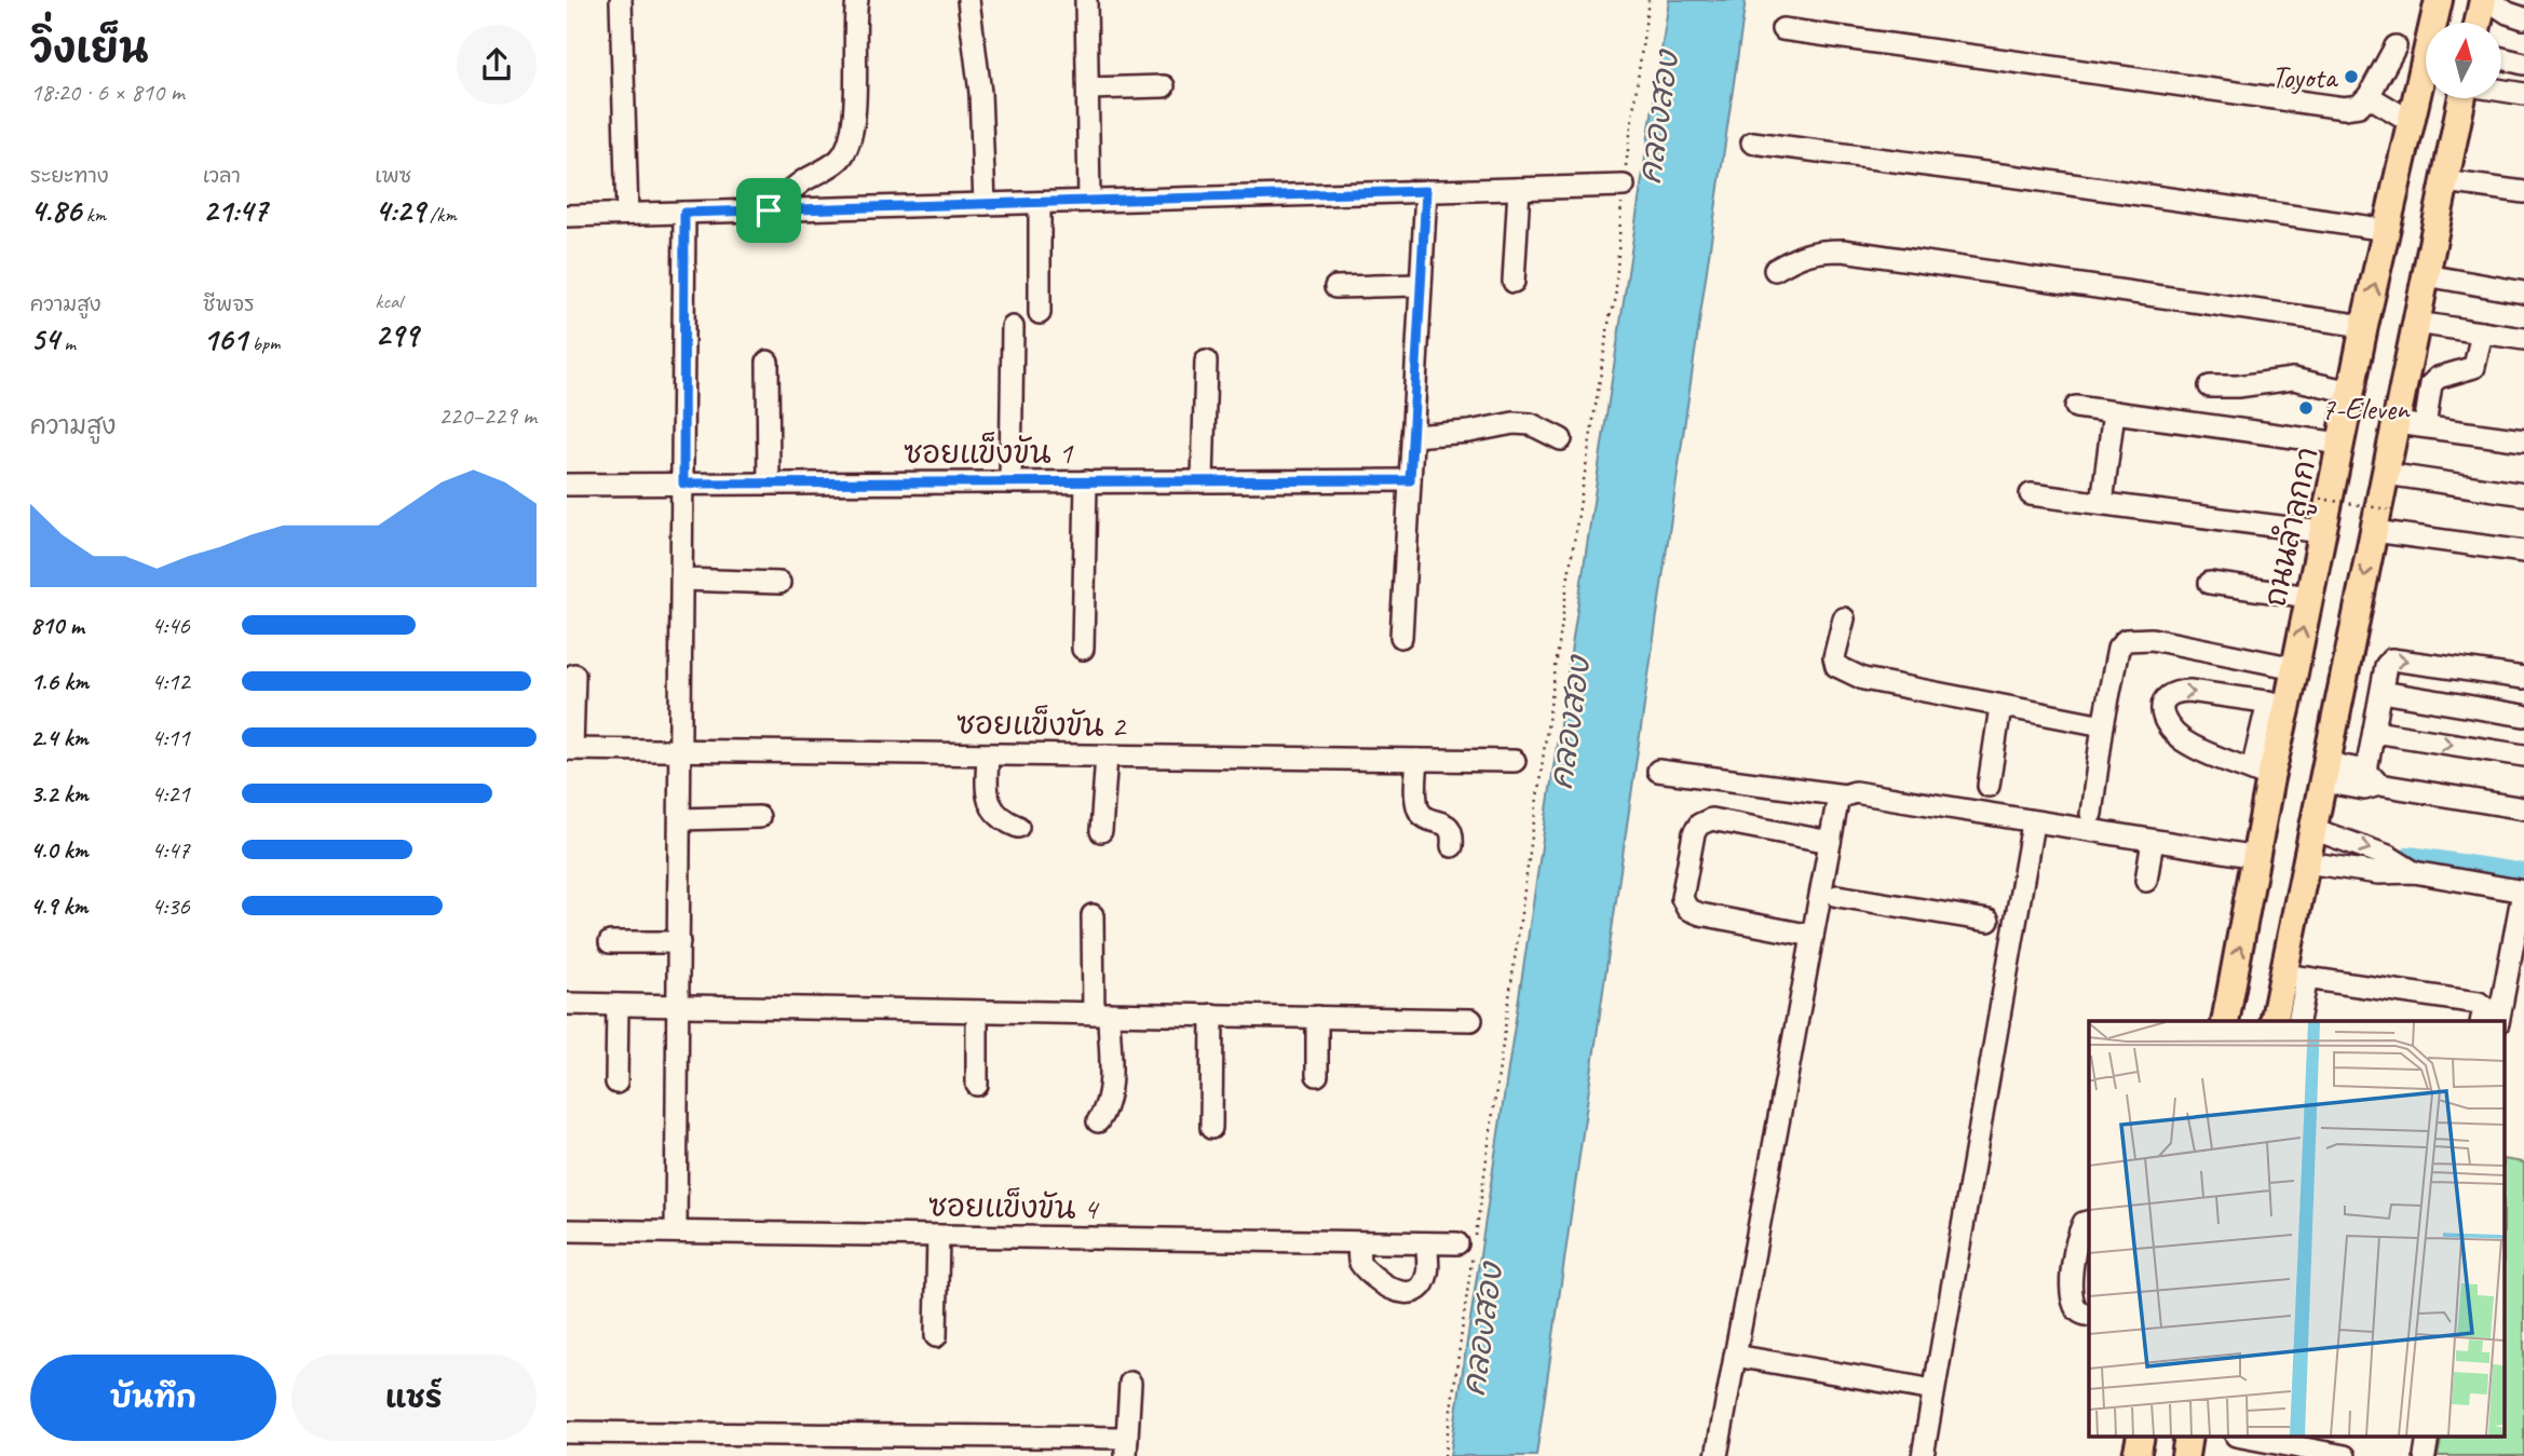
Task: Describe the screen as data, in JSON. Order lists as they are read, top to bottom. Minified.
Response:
{"streets":{"main road":["ถนนลำลูกกา"],"street":["ซอยแข็งขัน 1","ซอยแข็งขัน 2","ซอยแข็งขัน 4"]},"water":["คลองสอง"],"places":["Toyota","7-Eleven"],"north":"top","page":{"heading":["วิ่งเย็น","18:20 · 6 × 810 m"],"stats":[["ระยะทาง","4.86 km"],["เวลา","21:47"],["เพซ","4:29 /km"],["ความสูง","54 m"],["ชีพจร","161 bpm"],["kcal","299"]],"chart":["ความสูง","220–229 m"],"list":[{"name":"810 m","note":"4:46"},{"name":"1.6 km","note":"4:12"},{"name":"2.4 km","note":"4:11"},{"name":"3.2 km","note":"4:21"},{"name":"4.0 km","note":"4:47"},{"name":"4.9 km","note":"4:36"}],"buttons":["บันทึก","แชร์"]}}
